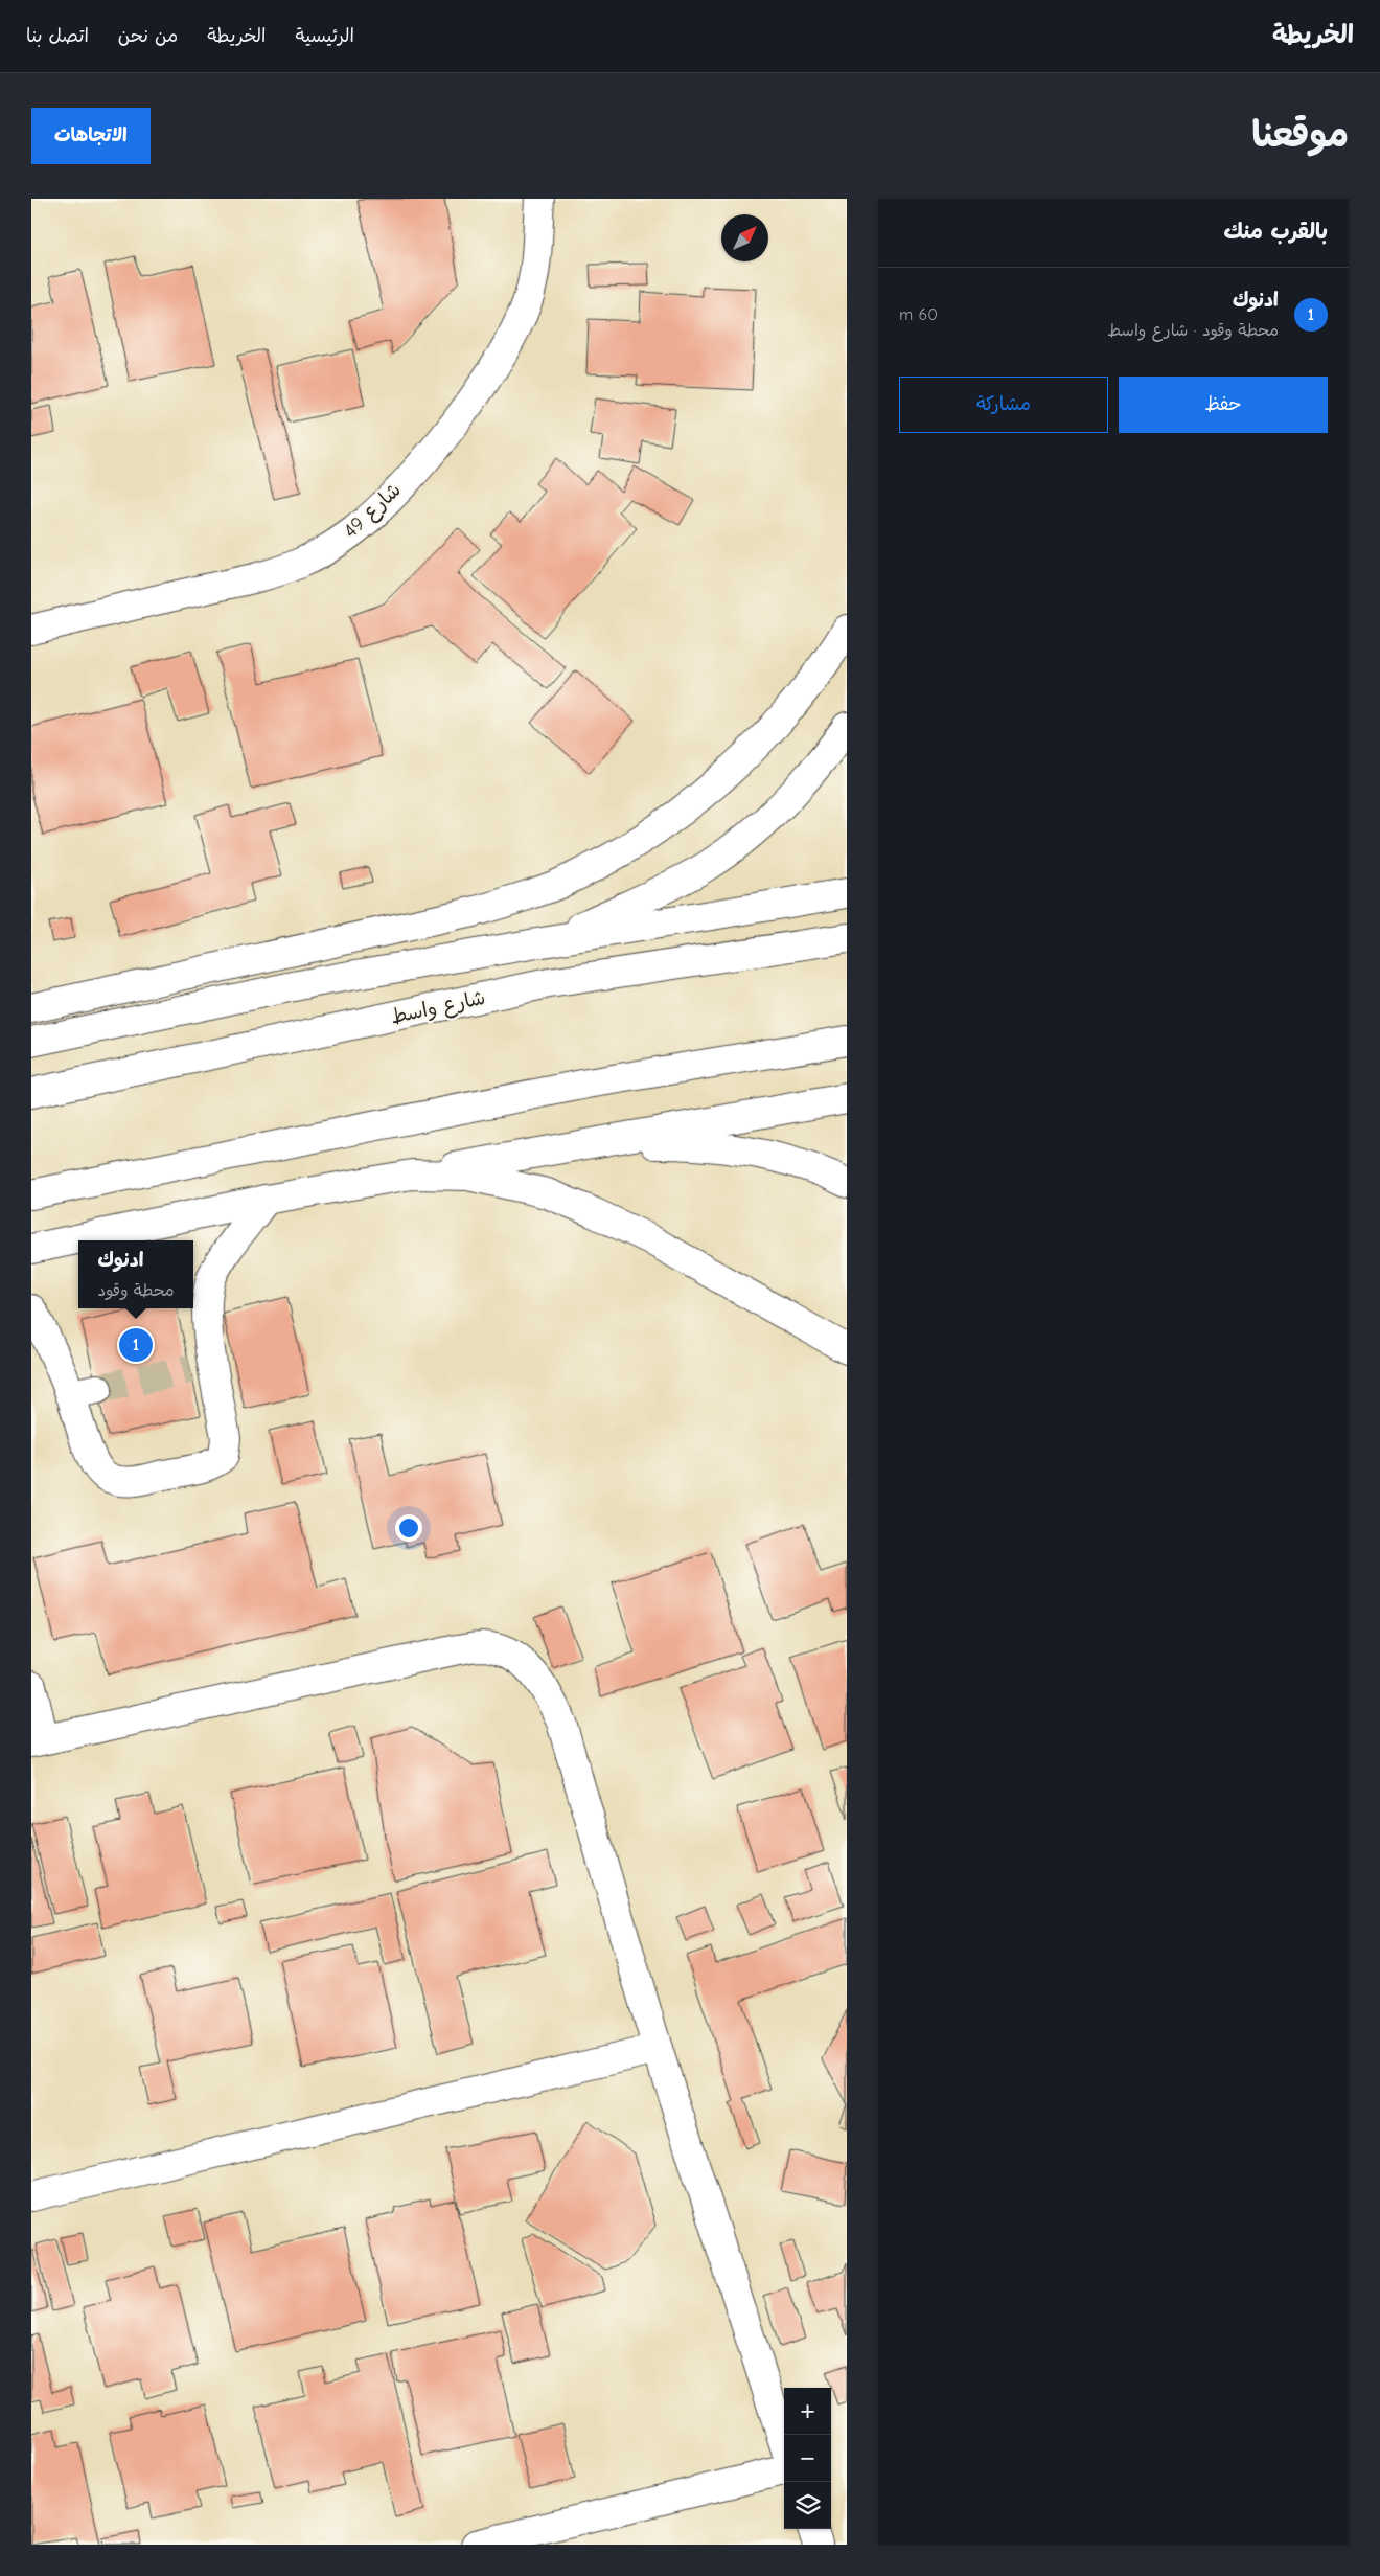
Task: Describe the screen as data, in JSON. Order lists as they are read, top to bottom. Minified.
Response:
{"streets":{"main road":["شارع 49","شارع واسط"]},"north":"top right","page":{"header":"الخريطة","nav":["الرئيسية","الخريطة","من نحن","اتصل بنا"],"title":"موقعنا","buttons":["الاتجاهات",["حفظ","مشاركة"]],"heading":"بالقرب منك","list":[{"mark":"1","name":"ادنوك","note":"محطة وقود · شارع واسط","value":"60 m"}],"popup":["ادنوك","محطة وقود"],"pins":"1","map_buttons":["+","−"]}}
